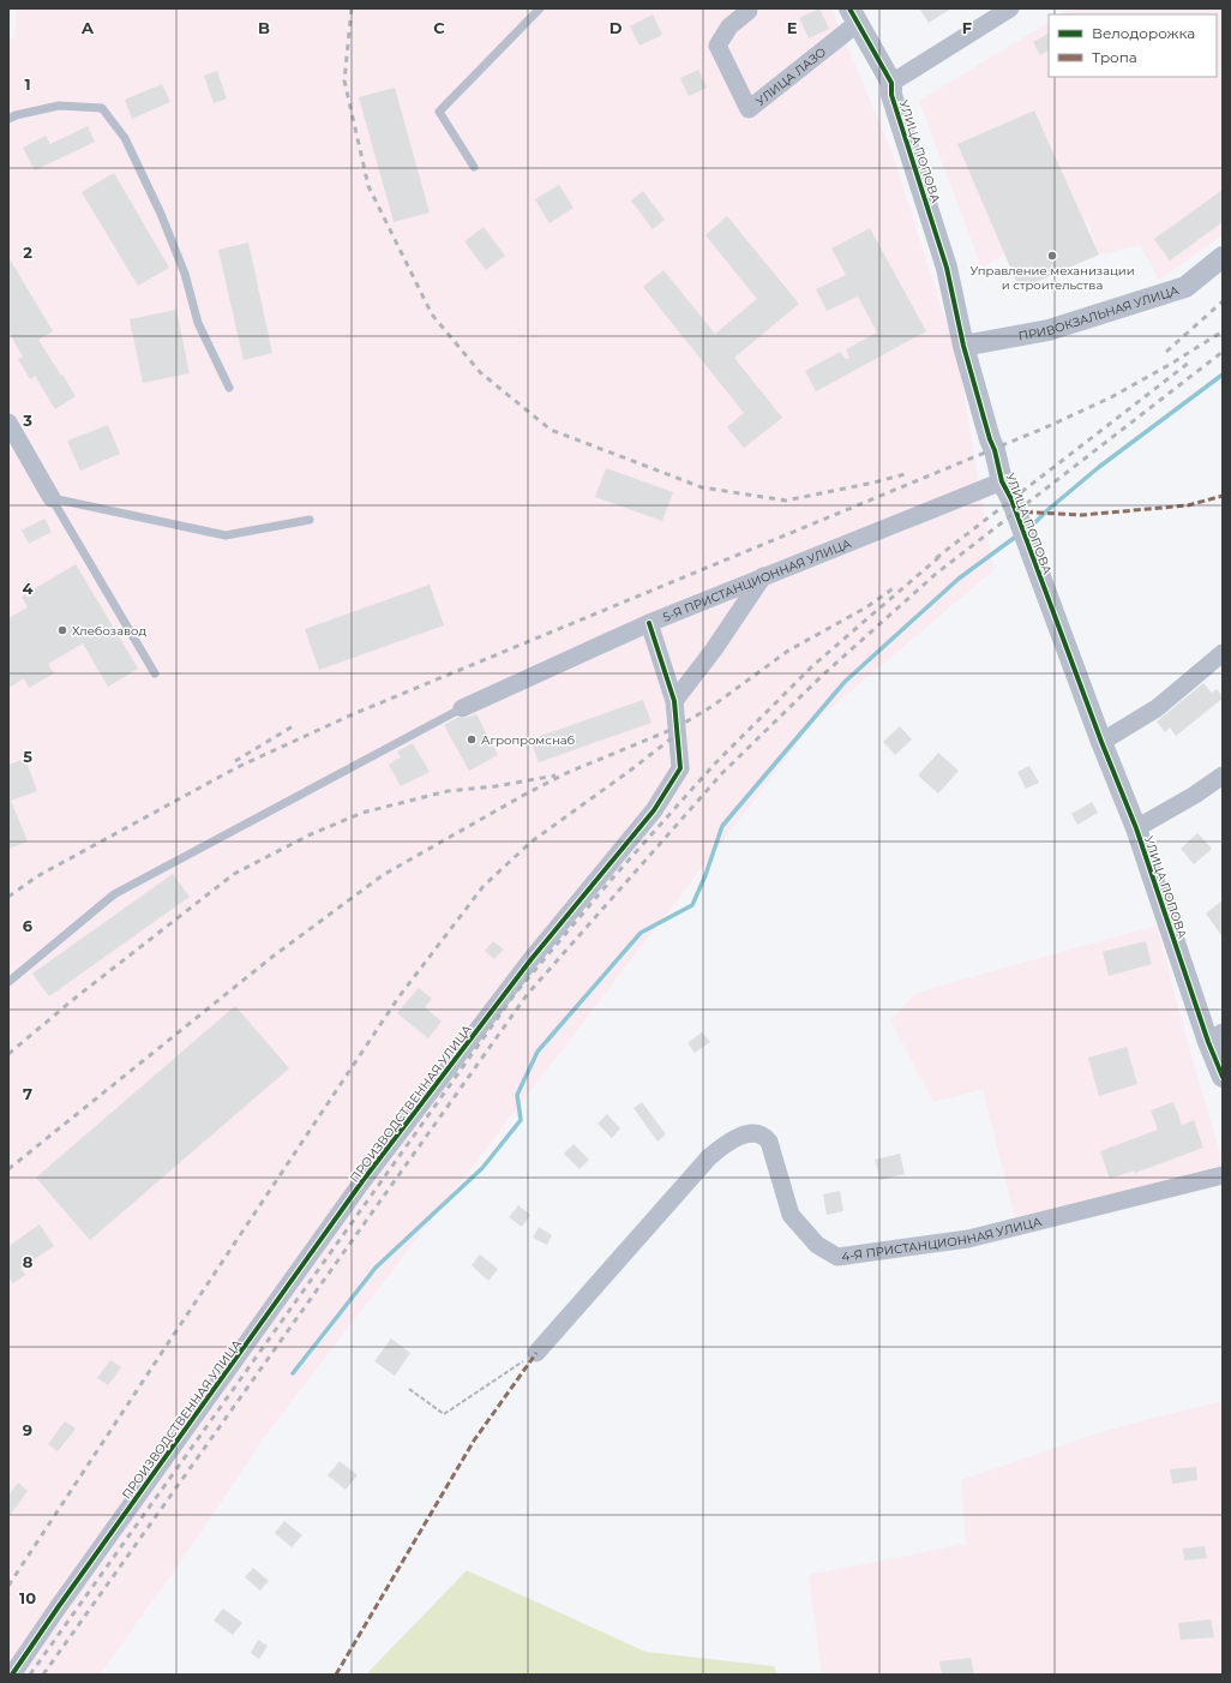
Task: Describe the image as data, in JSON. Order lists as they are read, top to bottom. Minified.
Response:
{"streets":{"street":["УЛИЦА ЛАЗО","УЛИЦА ПОПОВА","ПРИВОКЗАЛЬНАЯ УЛИЦА","5-Я ПРИСТАНЦИОННАЯ УЛИЦА","ПРОИЗВОДСТВЕННАЯ УЛИЦА","4-Я ПРИСТАНЦИОННАЯ УЛИЦА"]},"crossings":[["УЛИЦА ЛАЗО","УЛИЦА ПОПОВА"],["УЛИЦА ПОПОВА","ПРИВОКЗАЛЬНАЯ УЛИЦА"],["УЛИЦА ПОПОВА","5-Я ПРИСТАНЦИОННАЯ УЛИЦА"],["5-Я ПРИСТАНЦИОННАЯ УЛИЦА","ПРОИЗВОДСТВЕННАЯ УЛИЦА"]],"places":["Управление механизации и строительства","Хлебозавод","Агропромснаб"],"legend":["Велодорожка","Тропа"],"grid":{"columns":["A","B","C","D","E","F"],"rows":["1","2","3","4","5","6","7","8","9","10"]}}
